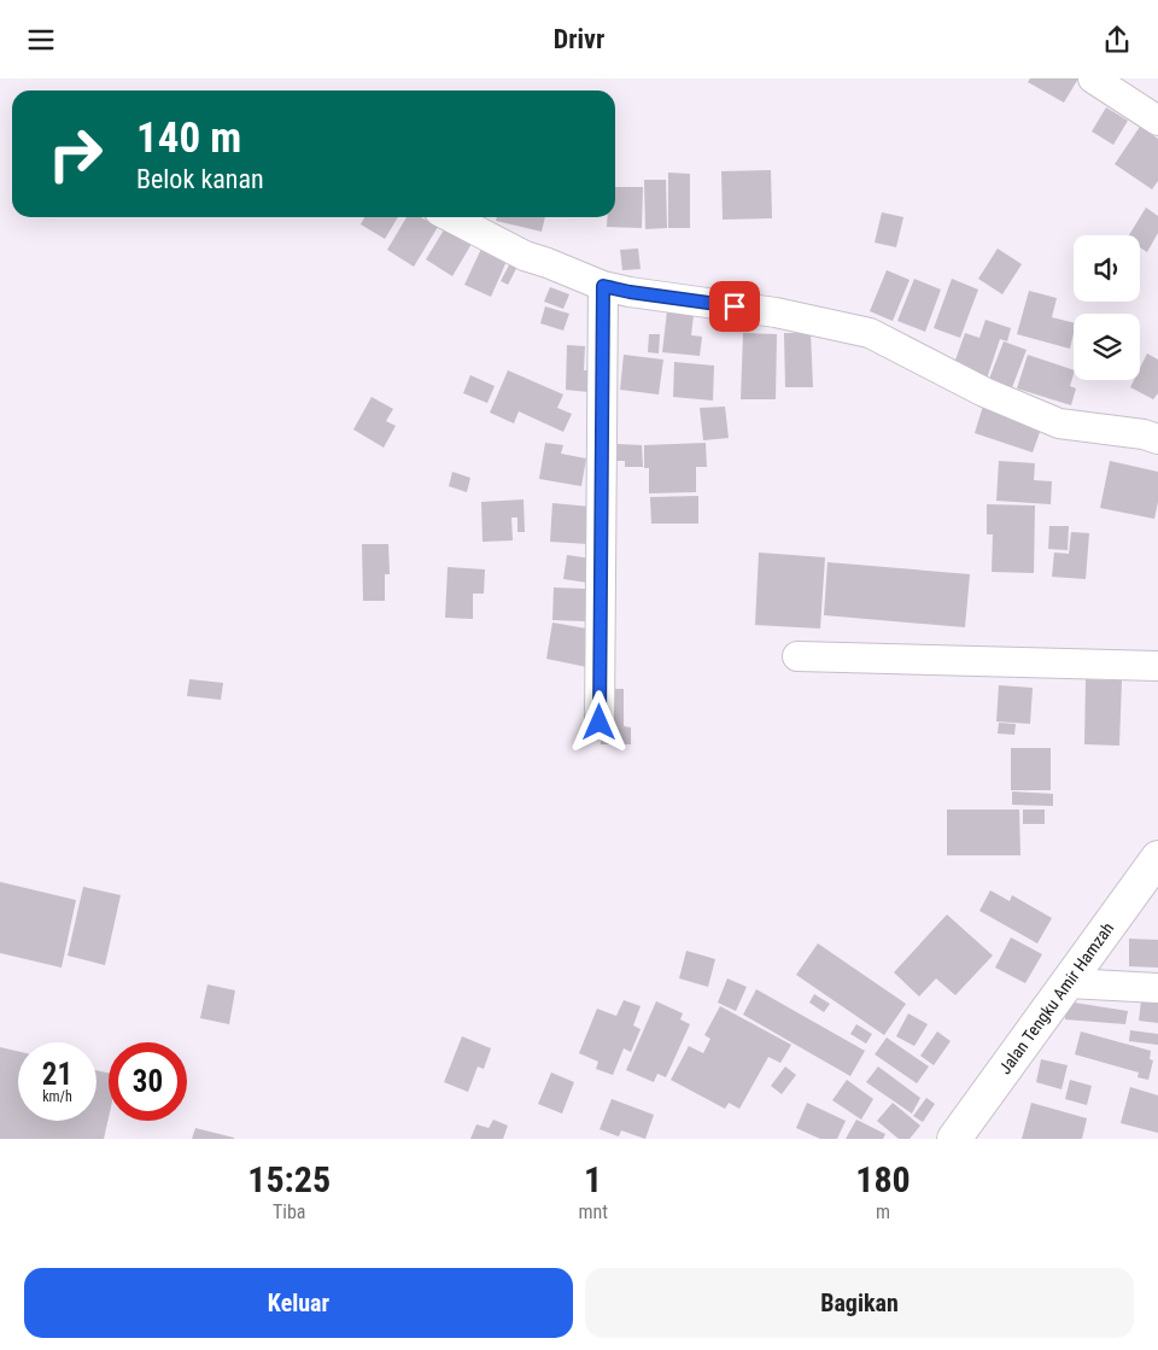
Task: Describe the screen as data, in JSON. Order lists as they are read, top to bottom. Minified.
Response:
{"streets":{"highway":["Jalan Tengku Amir Hamzah"]},"page":{"header":"Drivr","turn":["140 m","Belok kanan"],"speed":"21 km/h","limit":"30","eta":["15:25","Tiba","1","mnt","180","m"],"buttons":["Keluar","Bagikan"]}}
